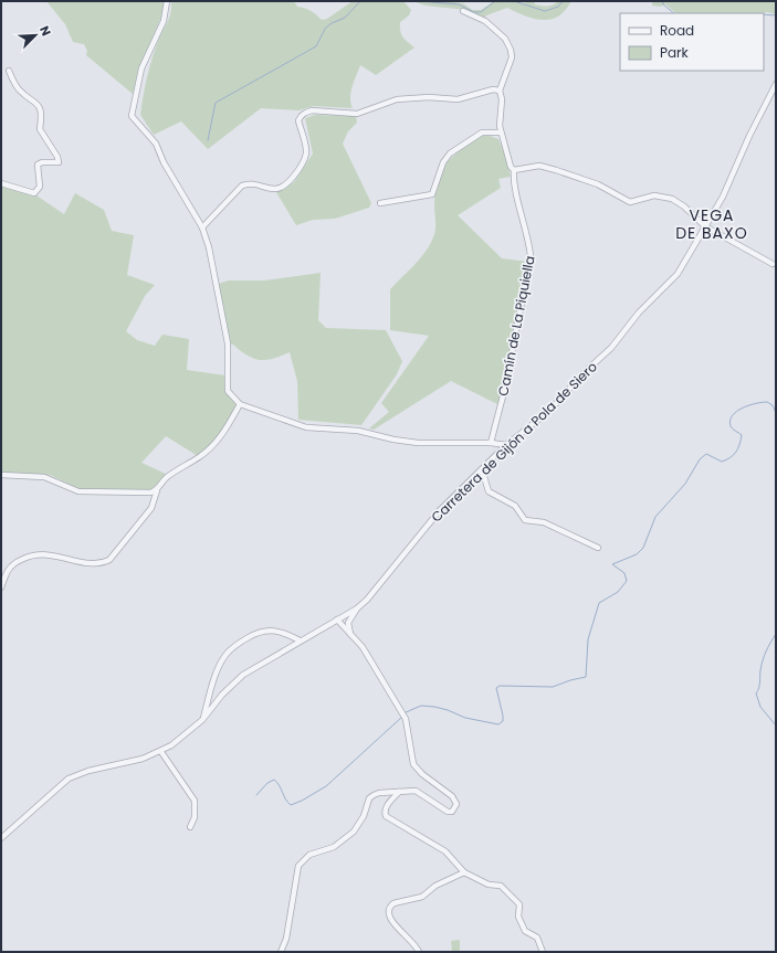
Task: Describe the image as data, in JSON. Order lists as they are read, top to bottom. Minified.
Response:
{"streets":{"street":["Camín de La Piquiella","Carretera de Gijón a Pola de Siero"]},"districts":["VEGA DE BAXO"],"legend":["Road","Park"],"north":"top right"}
